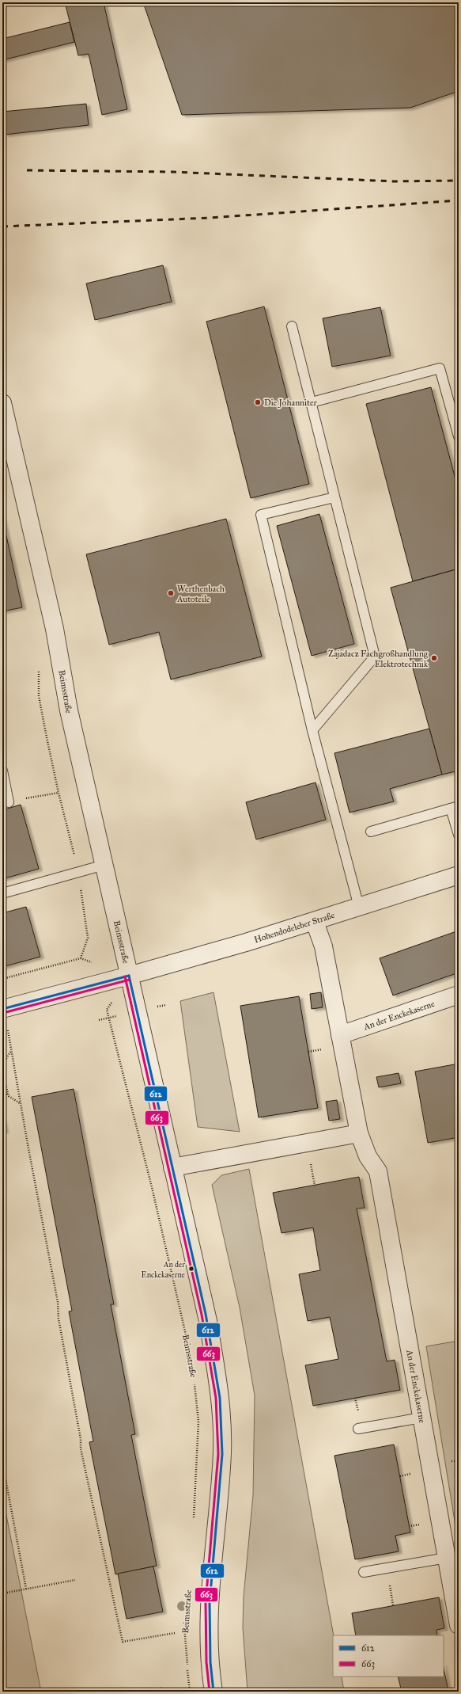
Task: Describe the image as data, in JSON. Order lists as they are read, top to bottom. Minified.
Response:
{"streets":{"street":["Beimsstraße","Hohendodeleber Straße","An der Enckekaserne"]},"crossings":[["Beimsstraße","Hohendodeleber Straße"],["Hohendodeleber Straße","An der Enckekaserne"]],"places":["Die Johanniter","Werthenbach Autoteile","Zajadacz Fachgroßhandlung Elektrotechnik","An der Enckekaserne"],"lines":["transit line 612","transit line 663"],"legend":["612","663"]}
